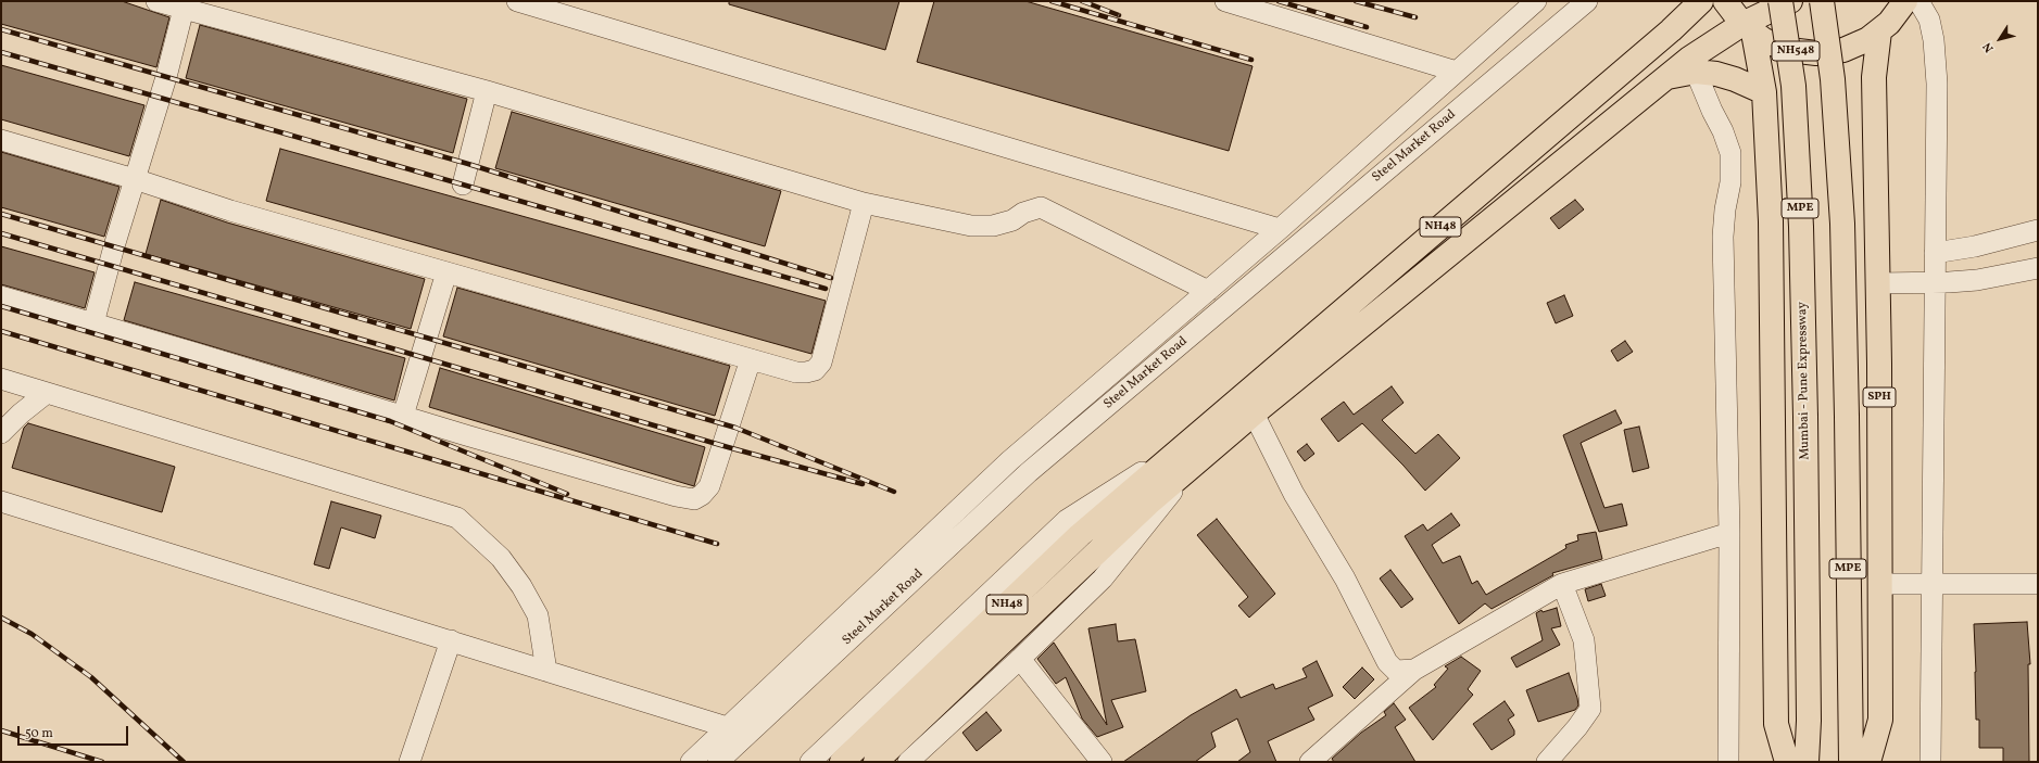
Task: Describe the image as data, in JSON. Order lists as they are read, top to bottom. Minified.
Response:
{"streets":{"highway":["NH548","MPE","NH48","Mumbai - Pune Expressway","SPH"],"street":["Steel Market Road"]},"crossings":[["NH548","NH48"],["NH548","SPH"]],"scale_bar":"50 m","north":"bottom left"}
